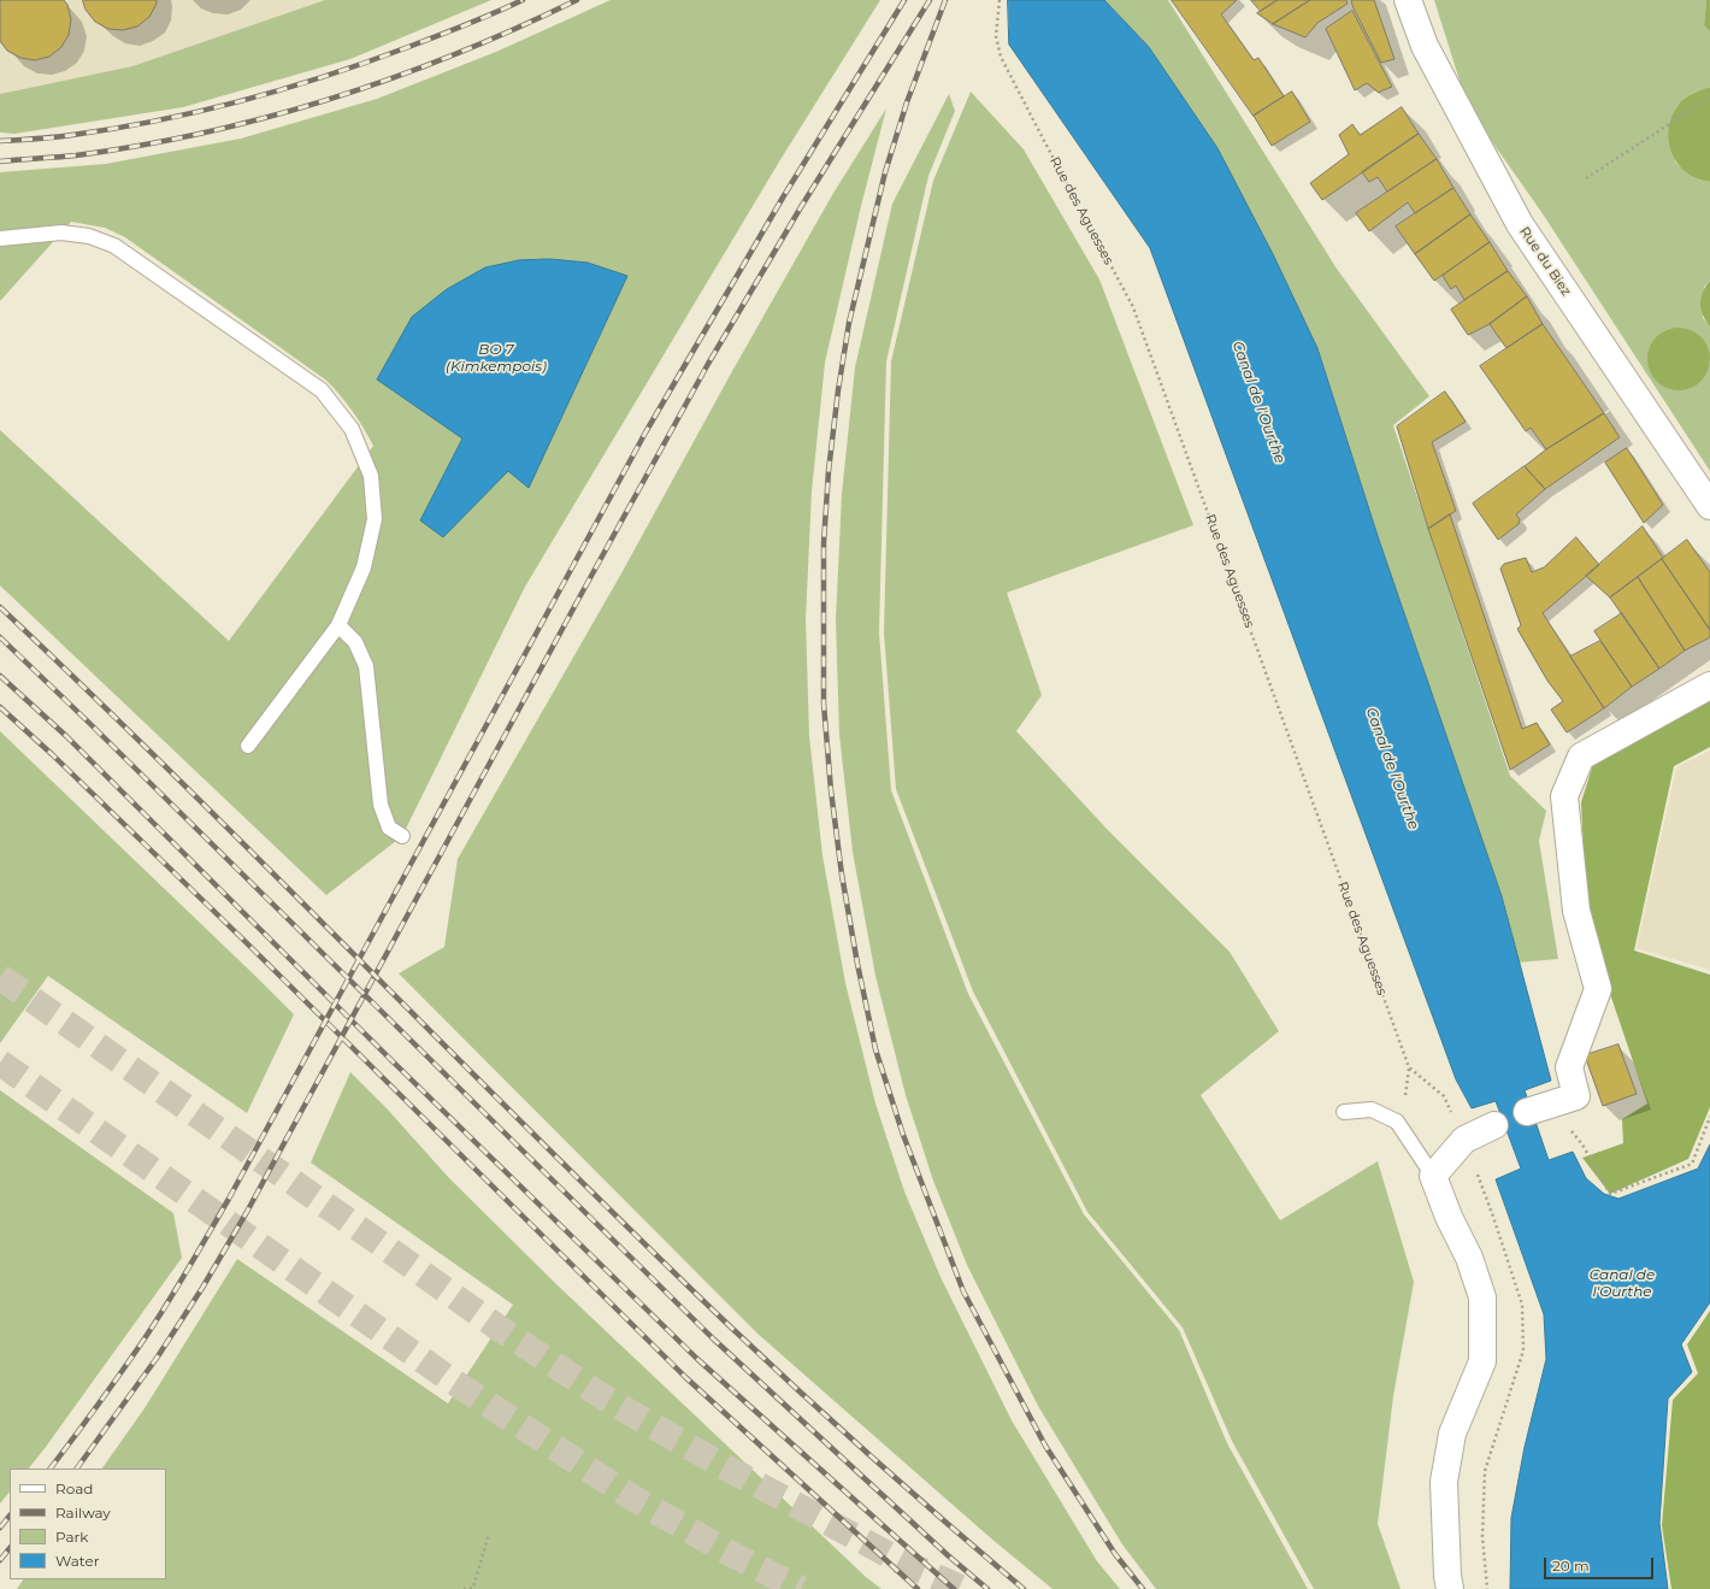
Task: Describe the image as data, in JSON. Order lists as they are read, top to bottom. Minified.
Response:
{"streets":{"street":["Rue du Biez"],"path":["Rue des Aguesses"]},"water":["BO 7 (Kimkempois)","Canal de l'Ourthe"],"legend":["Road","Railway","Park","Water"],"scale_bar":"20 m"}
